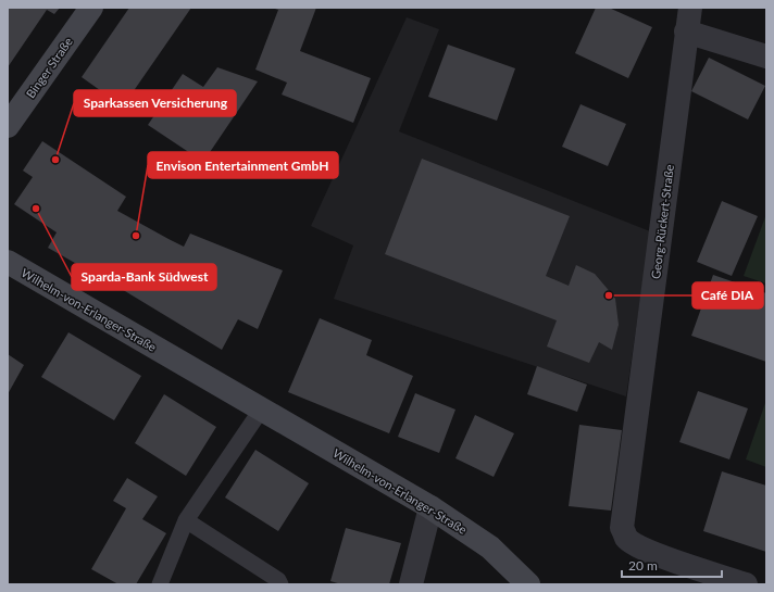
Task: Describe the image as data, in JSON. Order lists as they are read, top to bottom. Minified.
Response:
{"streets":{"main road":["Binger Straße","Wilhelm-von-Erlanger-Straße"],"street":["Georg-Rückert-Straße"]},"places":["Sparkassen Versicherung","Sparda-Bank Südwest","Envison Entertainment GmbH","Café DIA"],"scale_bar":"20 m"}
